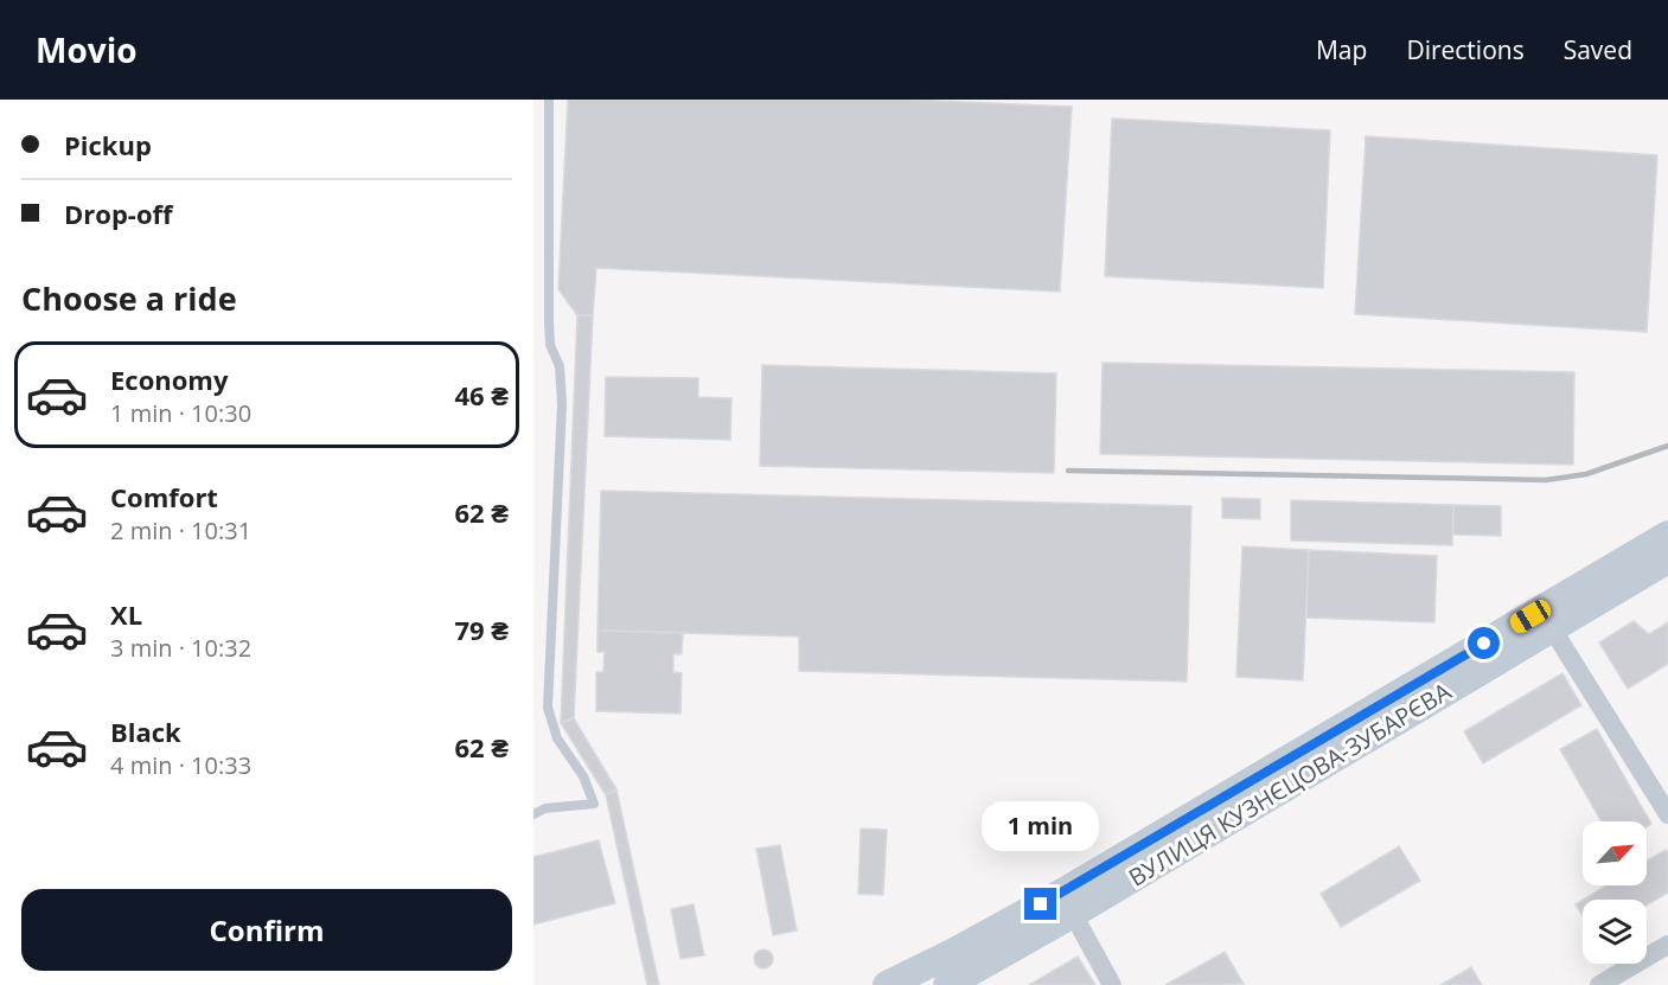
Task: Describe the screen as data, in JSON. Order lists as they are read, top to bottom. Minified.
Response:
{"streets":{"main road":["ВУЛИЦЯ КУЗНЄЦОВА-ЗУБАРЄВА"]},"north":"top right","page":{"header":"Movio","nav":["Map","Directions","Saved"],"banner":["Pickup","Drop-off"],"heading":"Choose a ride","list":[{"name":"Economy","note":"1 min · 10:30","value":"46 ₴"},{"name":"Comfort","note":"2 min · 10:31","value":"62 ₴"},{"name":"XL","note":"3 min · 10:32","value":"79 ₴"},{"name":"Black","note":"4 min · 10:33","value":"62 ₴"}],"bubble":"1 min","buttons":"Confirm"}}
